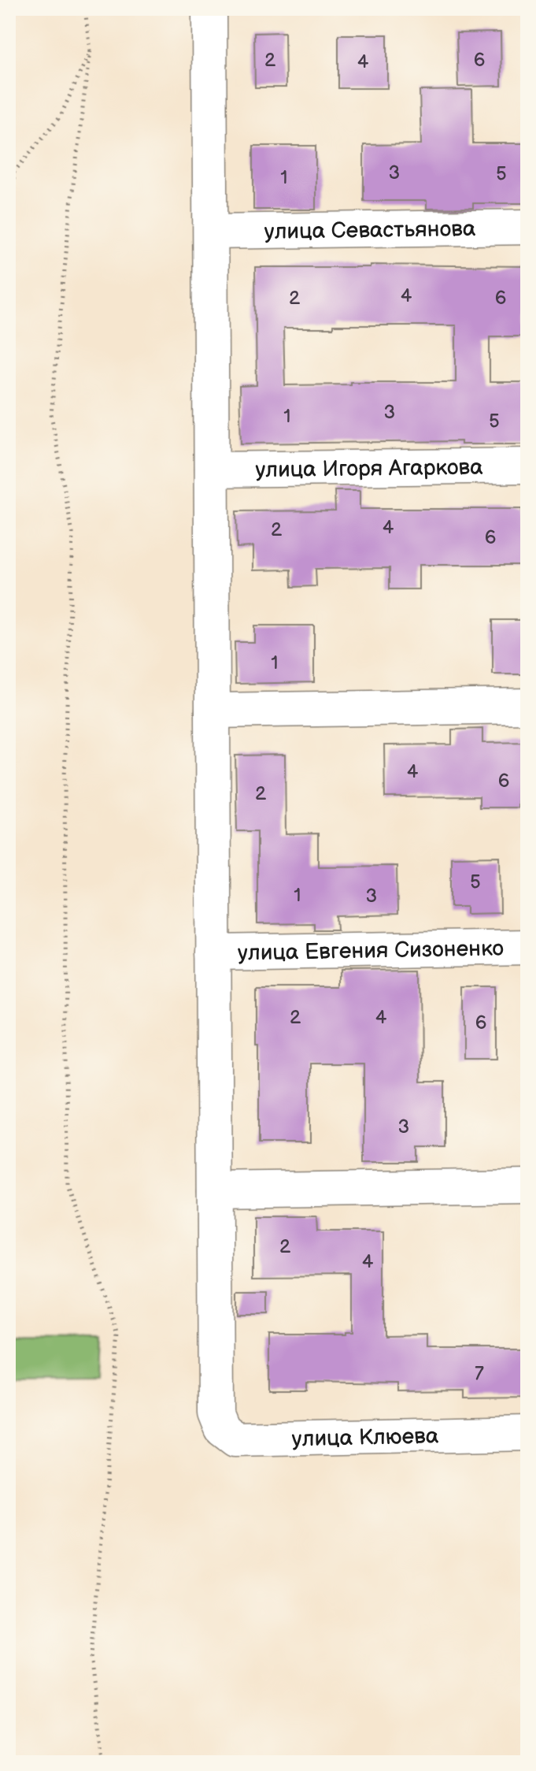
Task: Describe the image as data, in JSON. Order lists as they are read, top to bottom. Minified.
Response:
{"streets":{"street":["улица Севастьянова","улица Игоря Агаркова","улица Евгения Сизоненко","улица Клюева"]},"house_numbers":["2","6","4","3","5","1","4","2","6","3","1","5","4","2","6","1","4","6","2","5","1","3","2","4","6","3","2","4","7"]}
